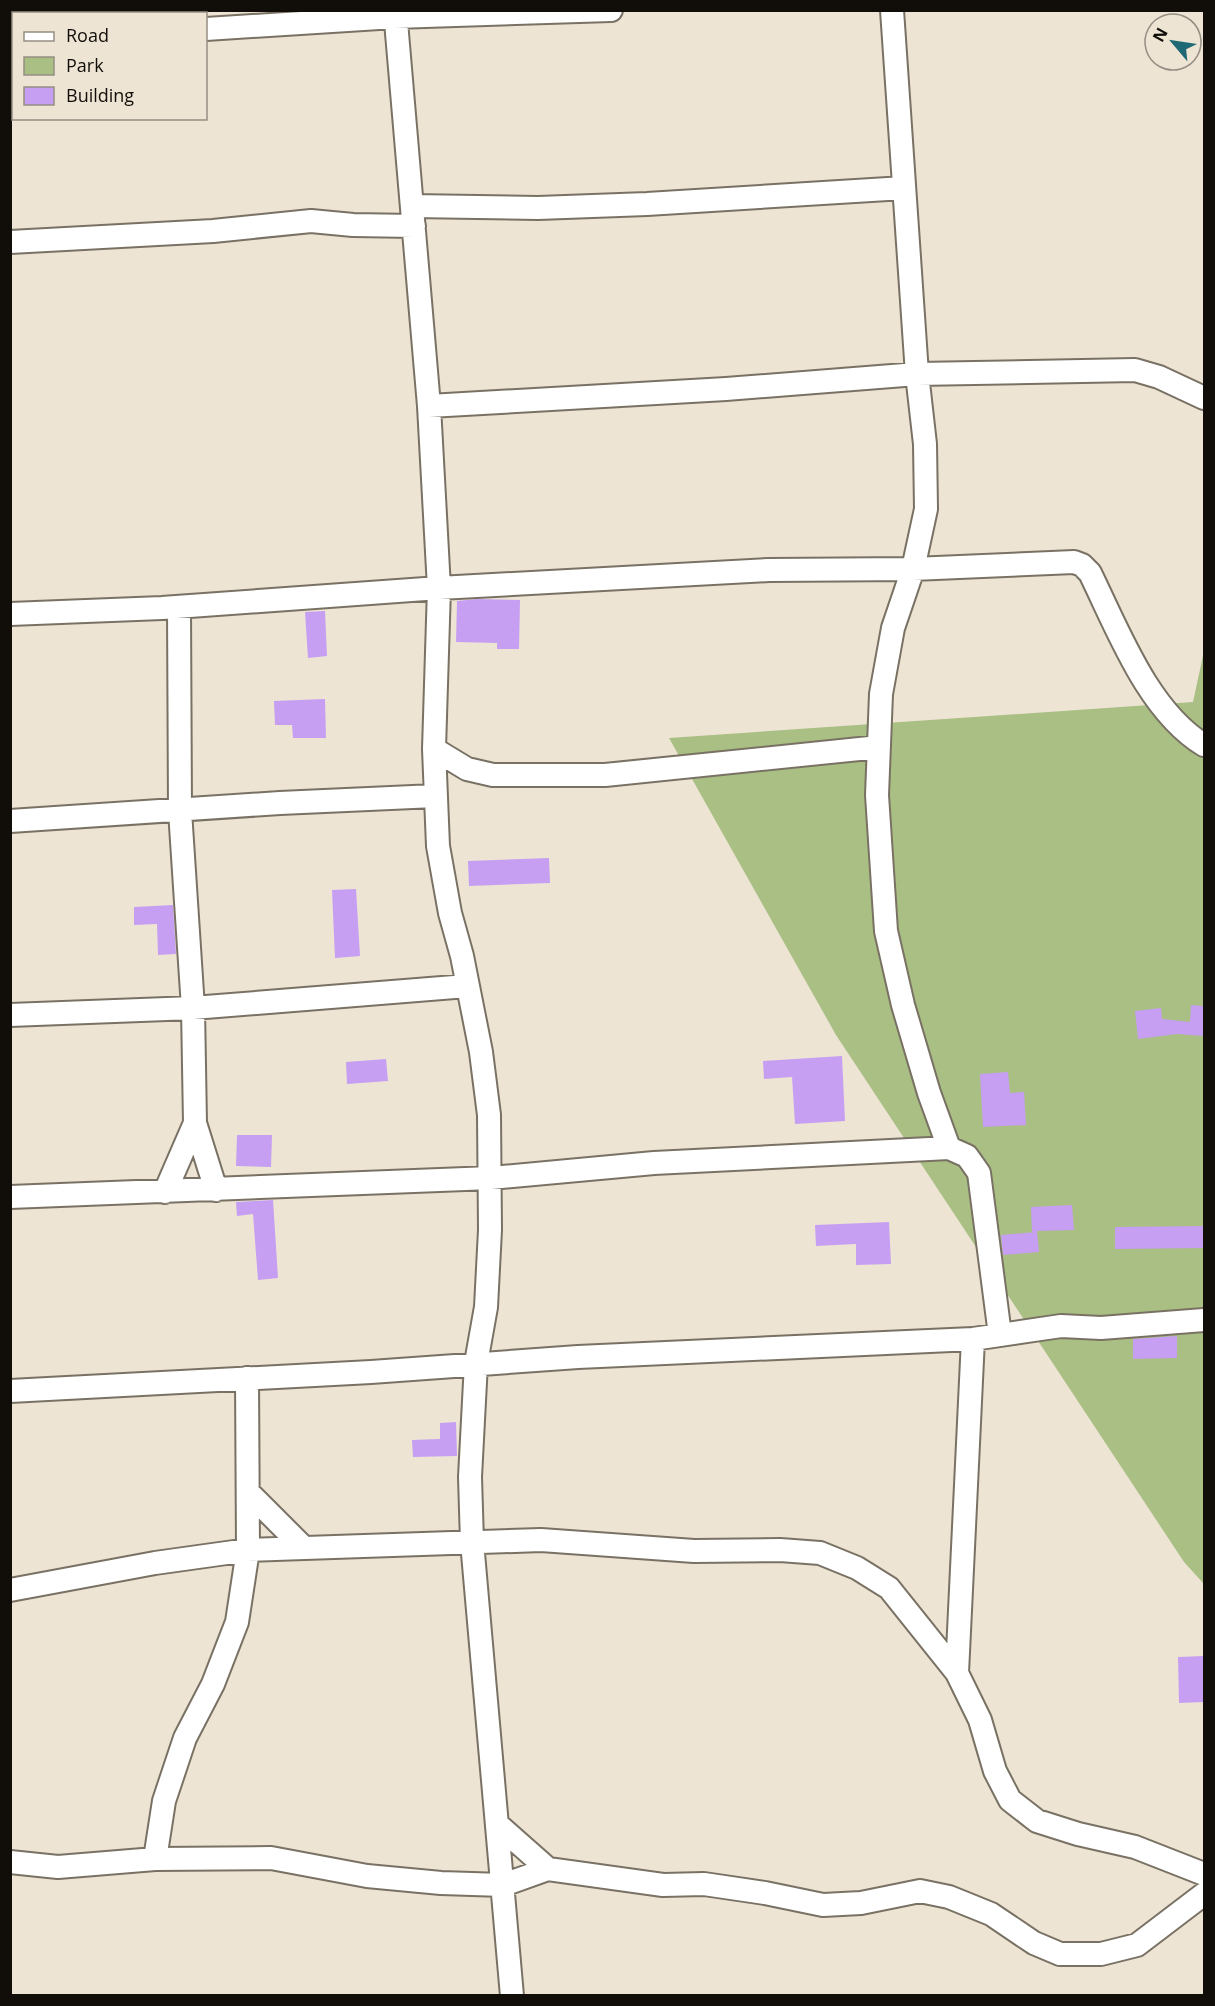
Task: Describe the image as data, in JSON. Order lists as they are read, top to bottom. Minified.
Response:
{"legend":["Road","Park","Building"],"north":"top left"}
